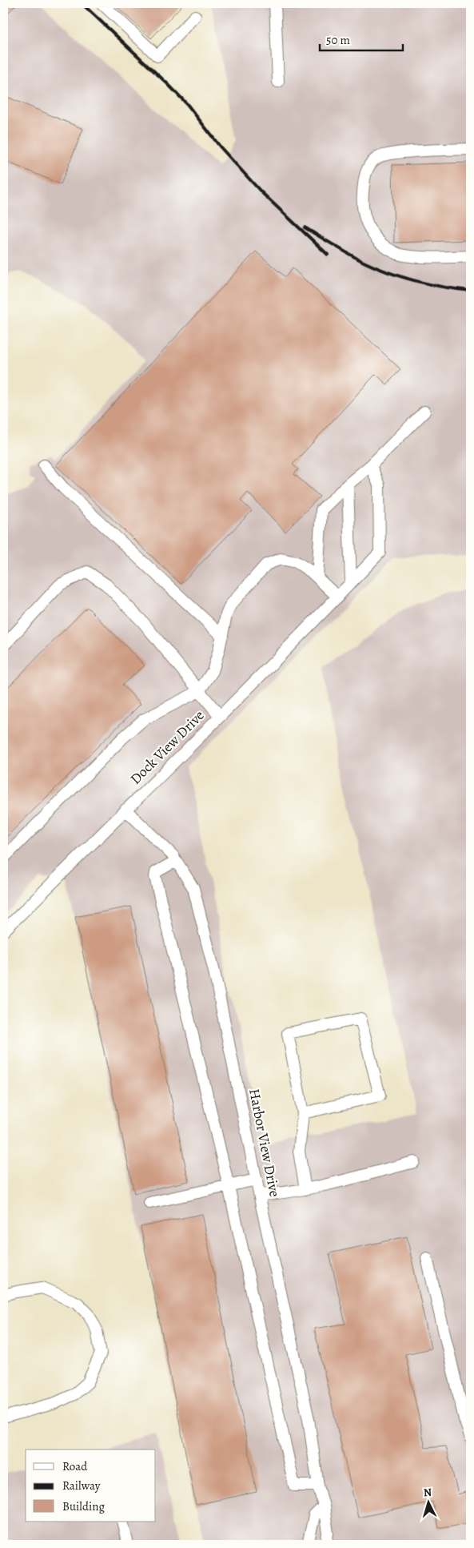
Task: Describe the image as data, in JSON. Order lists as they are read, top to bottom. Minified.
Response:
{"streets":{"street":["Dock View Drive","Harbor View Drive"]},"crossings":[["Dock View Drive","Harbor View Drive"]],"legend":["Road","Railway","Building"],"scale_bar":"50 m","north":"top"}
